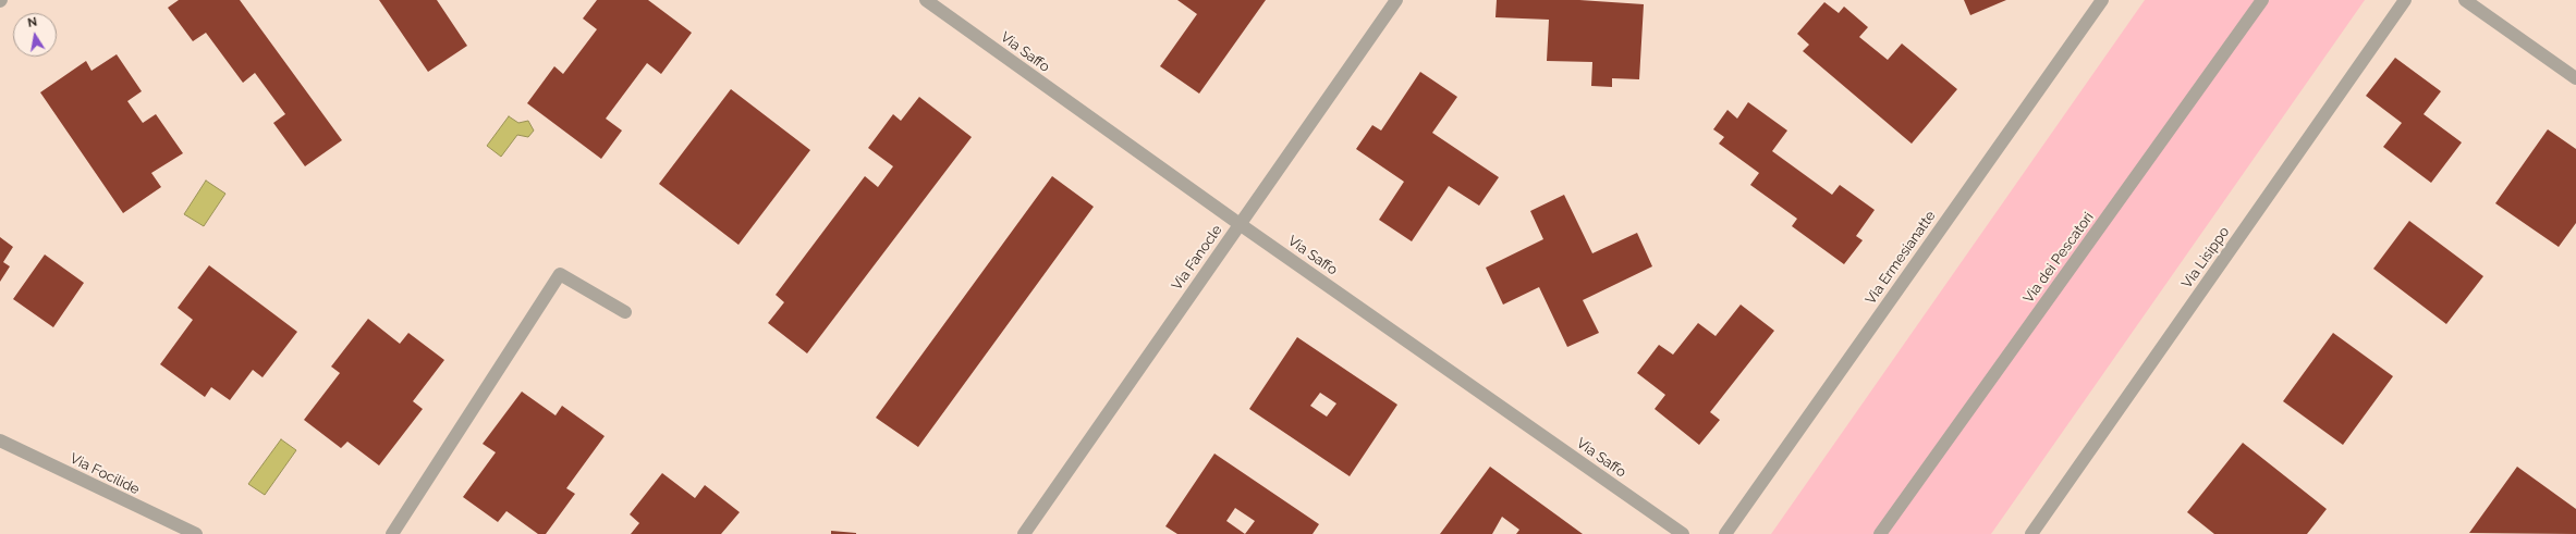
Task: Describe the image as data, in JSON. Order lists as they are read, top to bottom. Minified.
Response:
{"streets":{"street":["Via Saffo","Via Fanocle","Via Ermesianatte","Via dei Pescatori","Via Lisippo","Via Focilide"]},"crossings":[["Via Saffo","Via Fanocle"]],"north":"top"}
